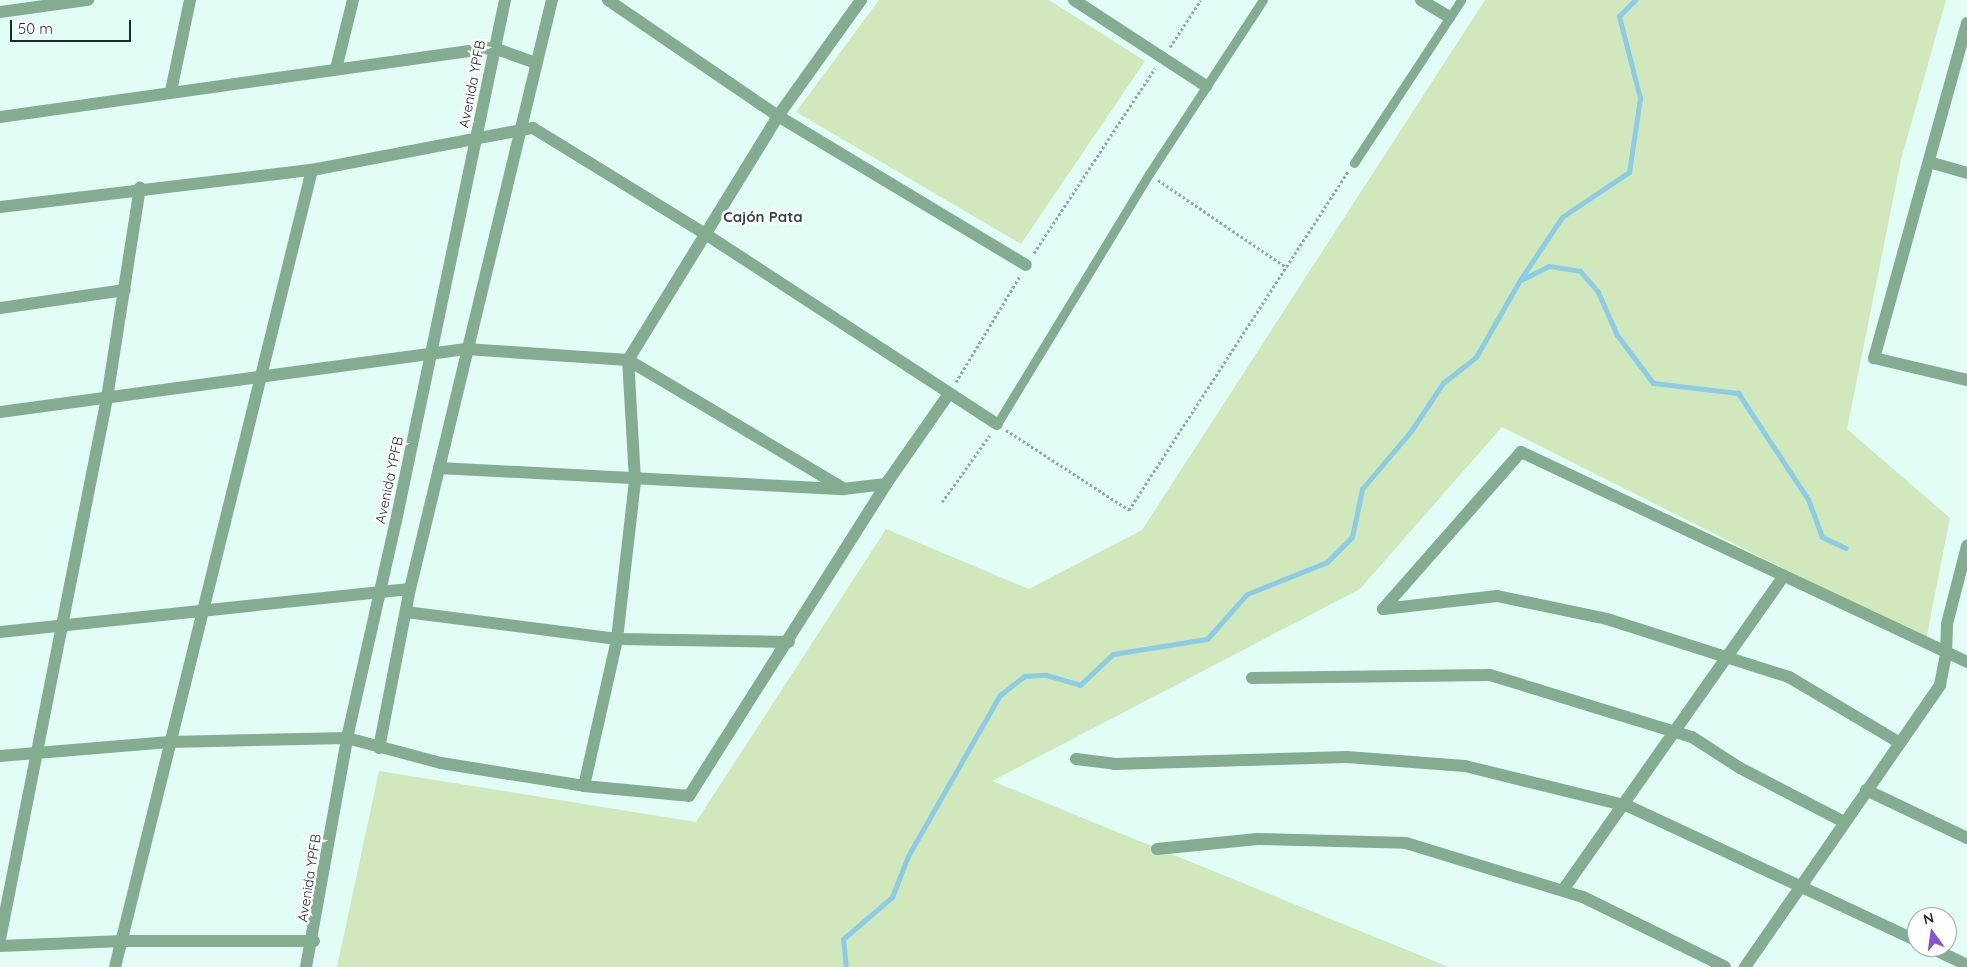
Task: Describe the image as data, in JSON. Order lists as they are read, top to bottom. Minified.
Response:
{"streets":{"street":["Avenida YPFB"]},"districts":["Cajón Pata"],"scale_bar":"50 m","north":"top"}
